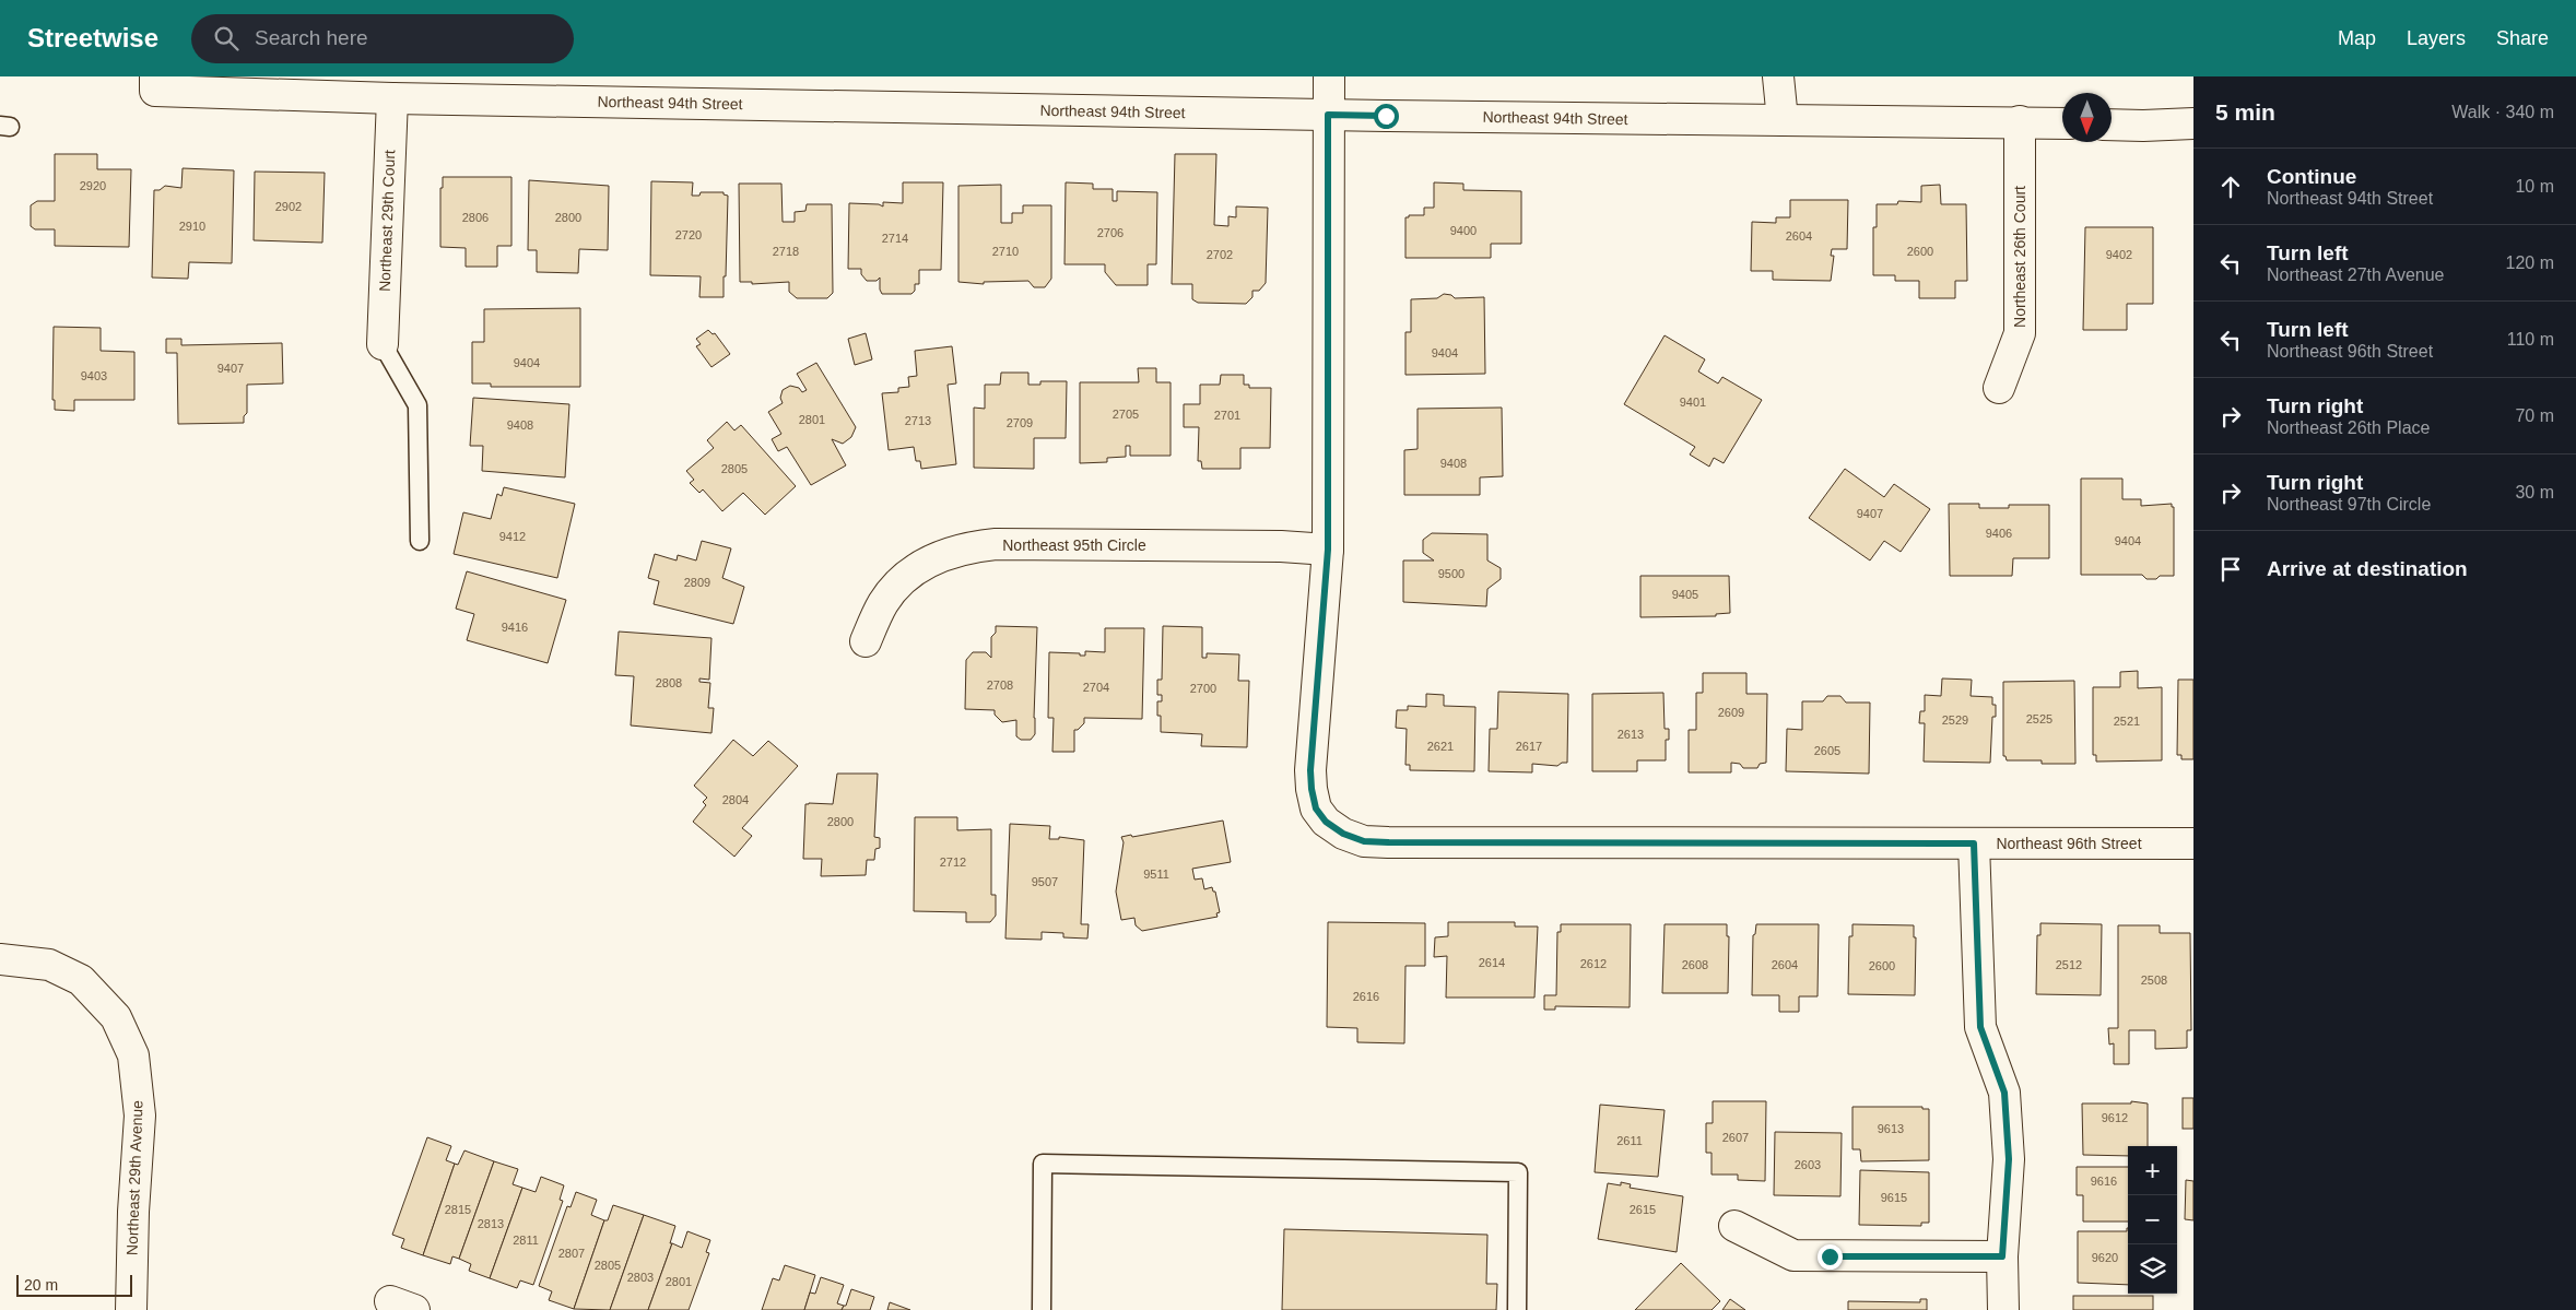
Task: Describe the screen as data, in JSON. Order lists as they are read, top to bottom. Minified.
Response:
{"streets":{"street":["Northeast 94th Street","Northeast 29th Court","Northeast 26th Court","Northeast 95th Circle","Northeast 96th Street","Northeast 29th Avenue"]},"crossings":[["Northeast 94th Street","Northeast 29th Court"],["Northeast 94th Street","Northeast 26th Court"],["Northeast 95th Circle","Northeast 96th Street"]],"house_numbers":["2920","2902","2806","2800","2910","9400","2706","2720","2604","2714","2718","2710","2600","2702","9402","9404","9404","9407","9403","9401","2705","2701","2801","2713","2709","9408","9408","2805","9407","9406","9412","9404","9500","2809","9405","9416","2808","2708","2704","2700","2609","2525","2529","2521","2613","2621","2617","2605","2804","2800","2712","9511","9507","2614","2612","2608","2604","2512","2600","2508","2616","9612","9613","2607","2611","2603","9616","9615","2815","2615","2813","2811","2807","9620","2805","2803","2801"],"scale_bar":"20 m","north":"bottom","page":{"header":"Streetwise","search":"Search here","nav":["Map","Layers","Share"],"heading":["5 min","Walk · 340 m"],"list":[["Continue","Northeast 94th Street","10 m"],["Turn left","Northeast 27th Avenue","120 m"],["Turn left","Northeast 96th Street","110 m"],["Turn right","Northeast 26th Place","70 m"],["Turn right","Northeast 97th Circle","30 m"],"Arrive at destination"],"map_buttons":["+","−"],"scale":"20 m"}}
